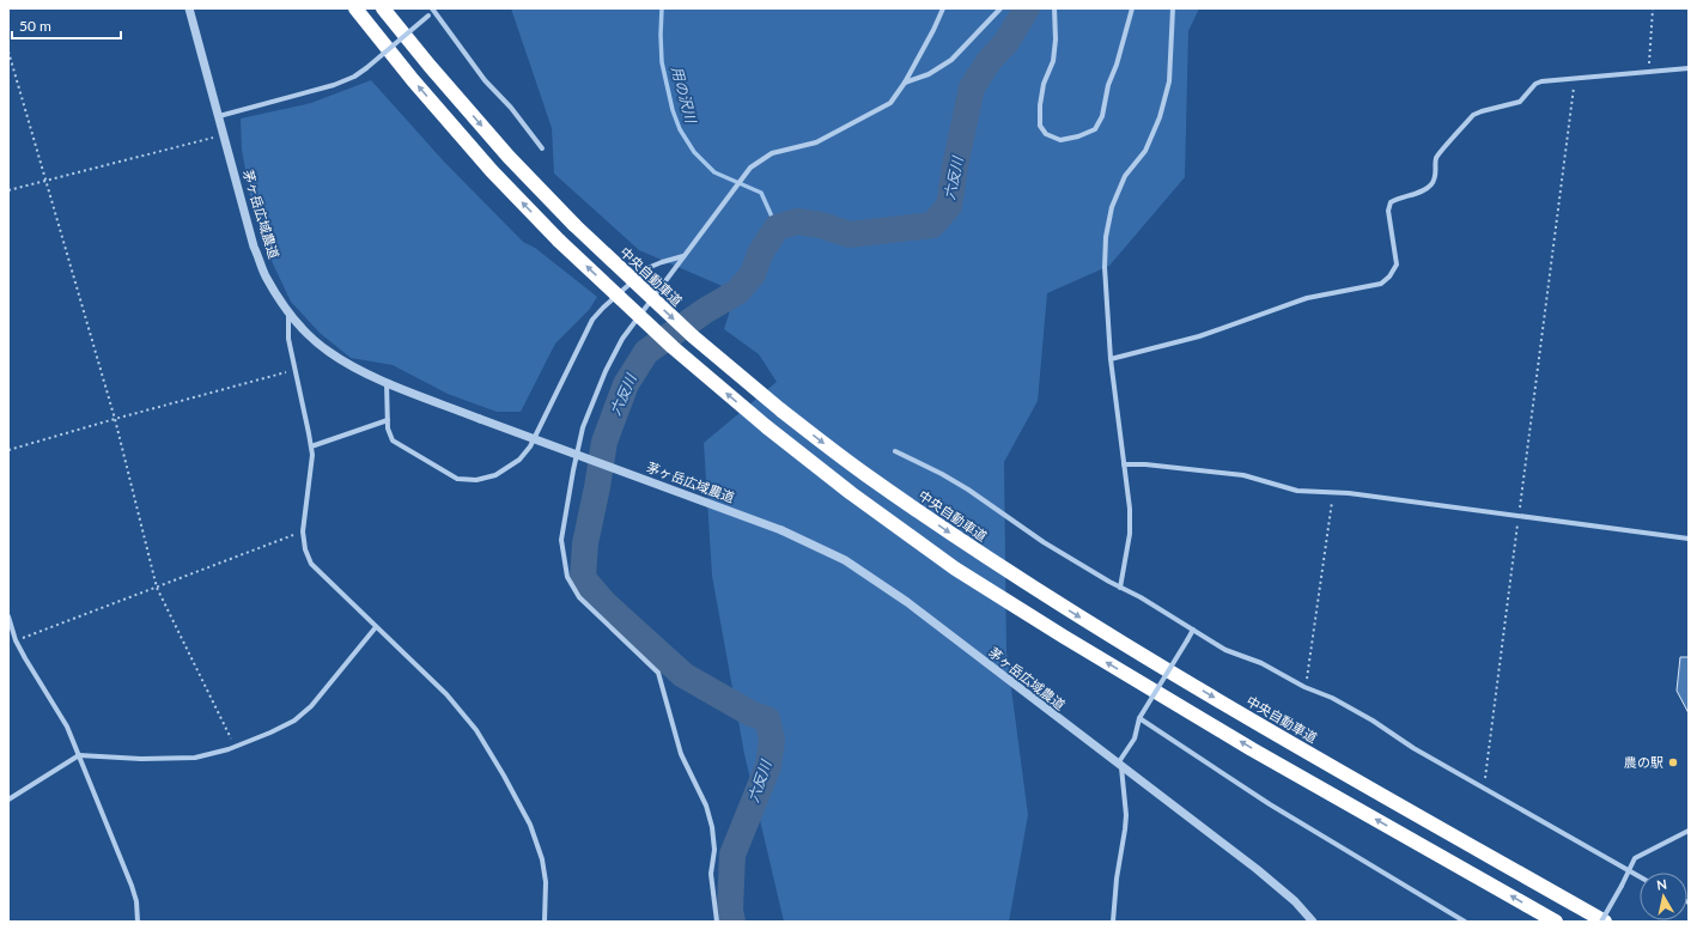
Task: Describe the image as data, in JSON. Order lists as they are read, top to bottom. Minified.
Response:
{"streets":{"highway":["中央自動車道"],"street":["茅ヶ岳広域農道"]},"water":["用の沢川","六反川"],"places":["農の駅"],"scale_bar":"50 m","north":"top"}
